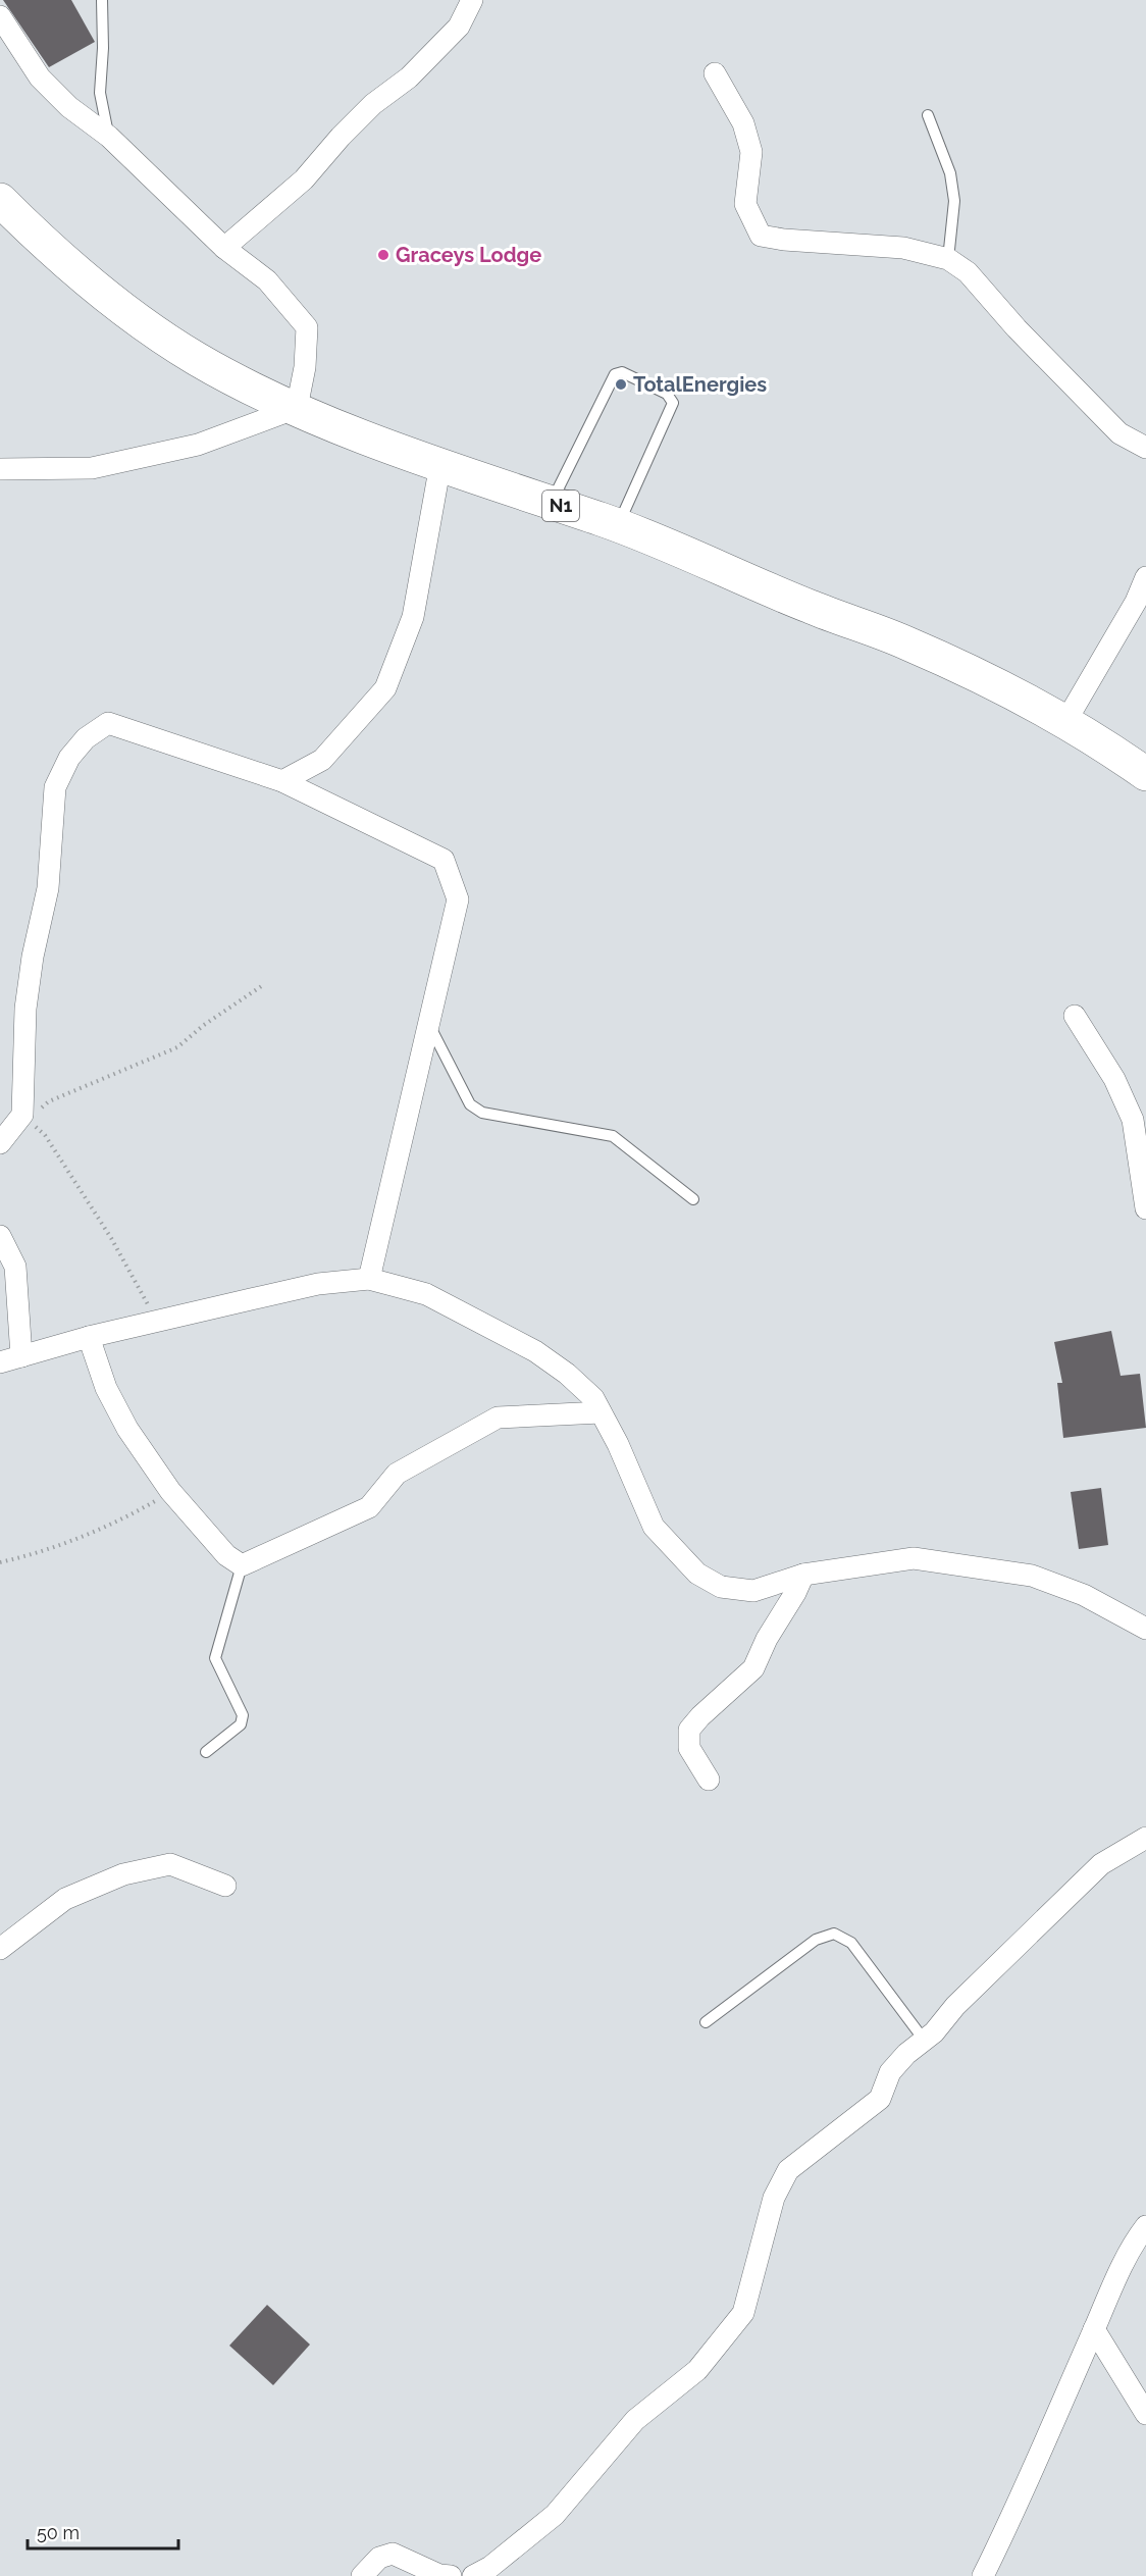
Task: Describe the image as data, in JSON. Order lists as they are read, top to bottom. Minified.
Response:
{"streets":{"highway":["N1"]},"places":["Graceys Lodge","TotalEnergies"],"scale_bar":"50 m"}
